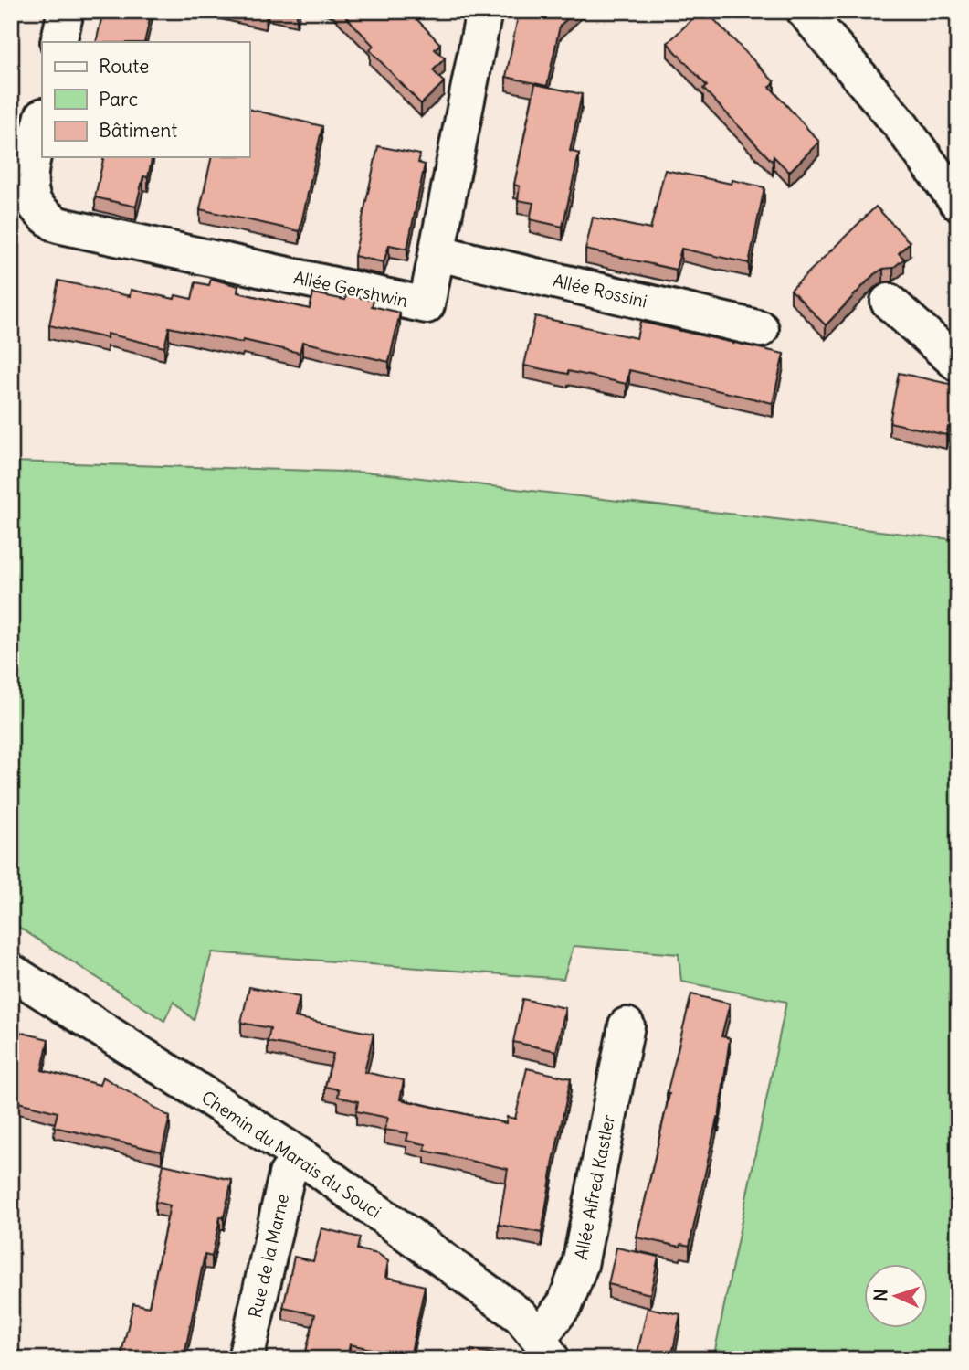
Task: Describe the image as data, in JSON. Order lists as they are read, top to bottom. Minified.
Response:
{"streets":{"street":["Allée Gershwin","Allée Rossini","Chemin du Marais du Souci","Allée Alfred Kastler","Rue de la Marne"]},"crossings":[["Allée Gershwin","Allée Rossini"],["Chemin du Marais du Souci","Allée Alfred Kastler"],["Chemin du Marais du Souci","Rue de la Marne"]],"legend":["Route","Parc","Bâtiment"],"north":"left"}
